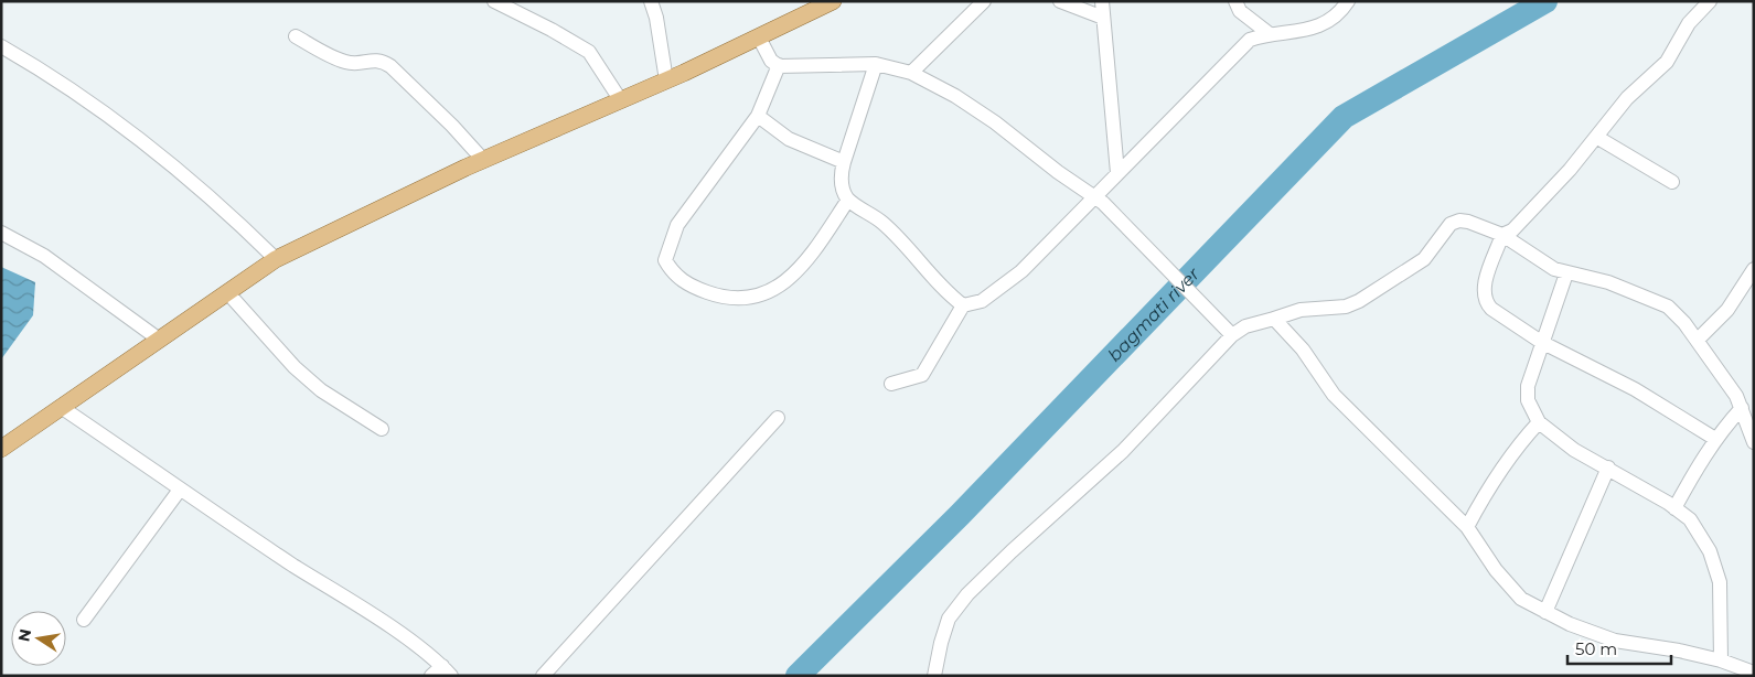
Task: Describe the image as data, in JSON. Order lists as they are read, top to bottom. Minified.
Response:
{"water":["bagmati river"],"scale_bar":"50 m","north":"left"}
